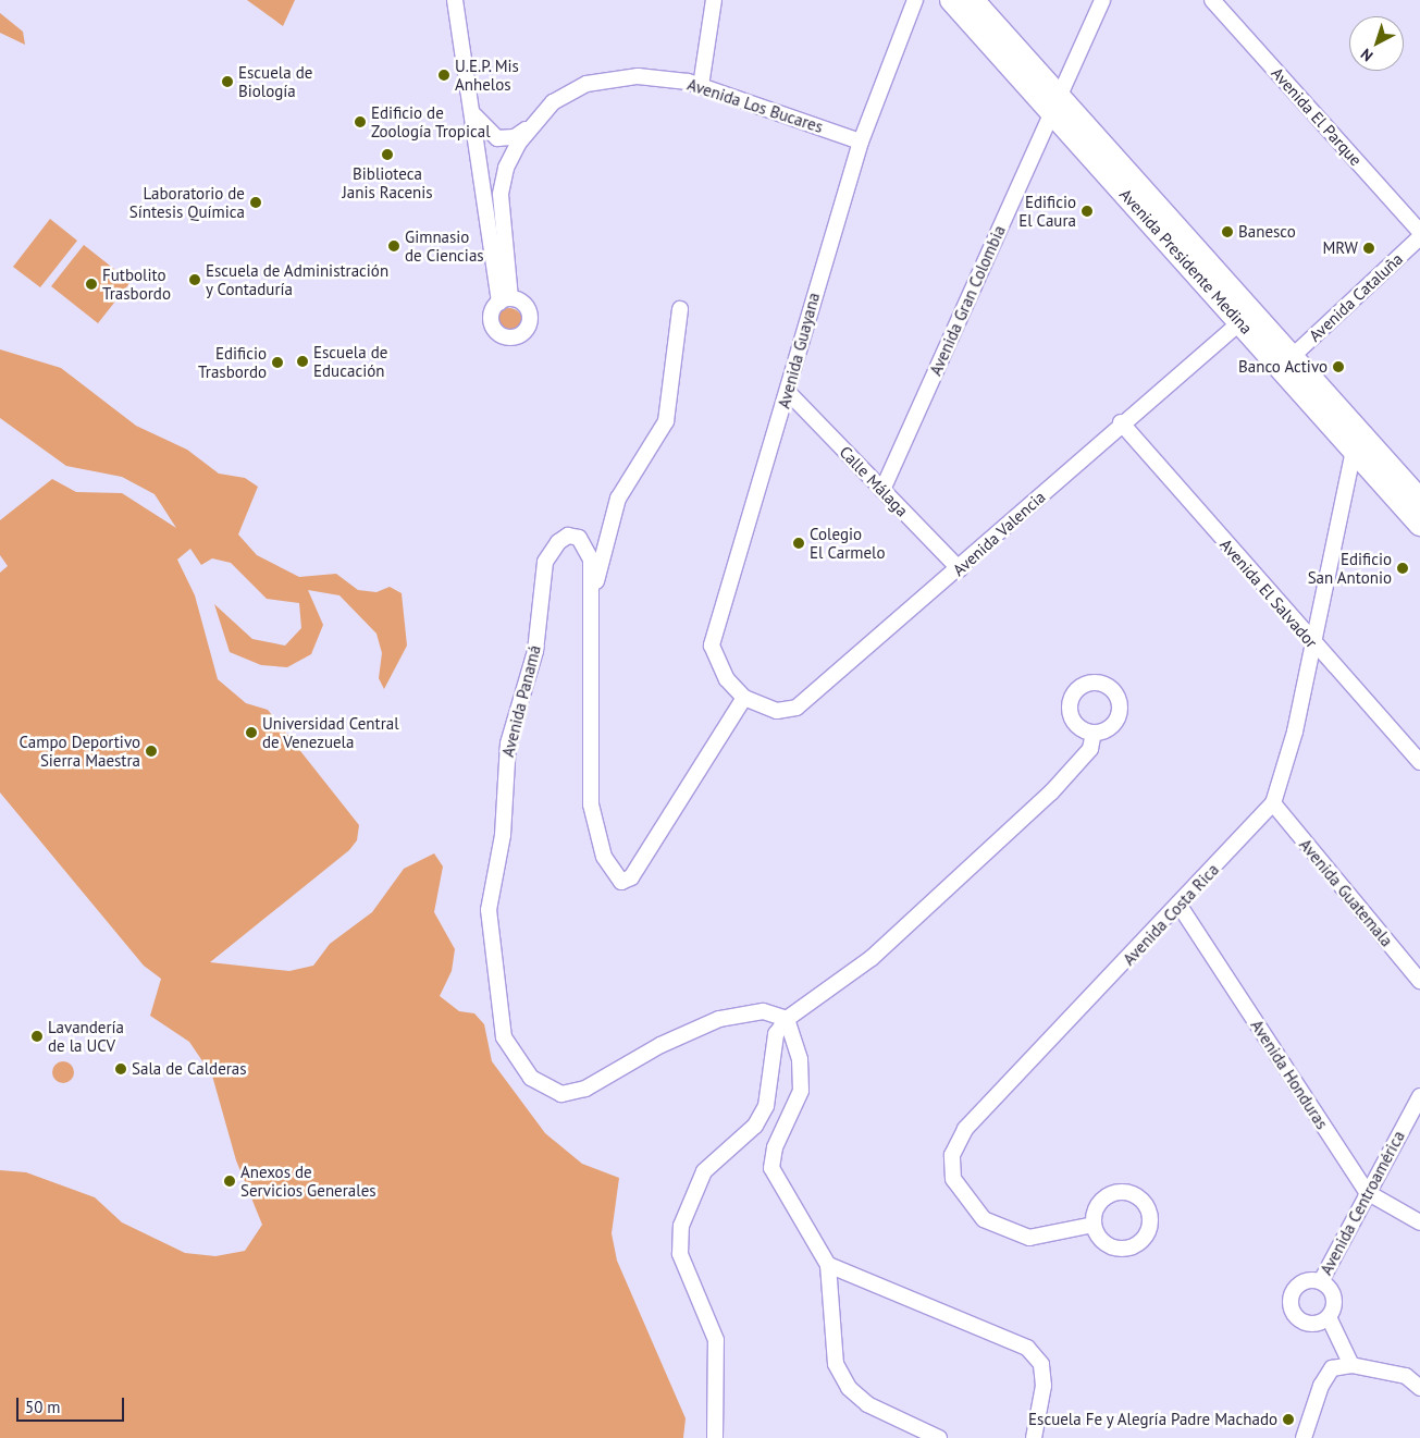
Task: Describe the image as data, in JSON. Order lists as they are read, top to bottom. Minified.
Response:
{"streets":{"street":["Avenida Los Bucares","Avenida El Parque","Avenida Presidente Medina","Avenida Cataluña","Avenida Gran Colombia","Avenida Guayana","Calle Málaga","Avenida Valencia","Avenida El Salvador","Avenida Panamá","Avenida Guatemala","Avenida Costa Rica","Avenida Honduras","Avenida Centroamérica"]},"crossings":[["Avenida Los Bucares","Avenida Guayana"],["Avenida Presidente Medina","Avenida Cataluña"],["Avenida Presidente Medina","Avenida Gran Colombia"],["Avenida Presidente Medina","Avenida Valencia"],["Avenida Presidente Medina","Avenida Costa Rica"],["Avenida Gran Colombia","Calle Málaga"],["Avenida Guayana","Calle Málaga"],["Avenida Guayana","Avenida Valencia"],["Avenida Guayana","Avenida Panamá"],["Calle Málaga","Avenida Valencia"],["Avenida Valencia","Avenida El Salvador"],["Avenida Valencia","Avenida Panamá"],["Avenida El Salvador","Avenida Costa Rica"],["Avenida Guatemala","Avenida Costa Rica"],["Avenida Costa Rica","Avenida Honduras"],["Avenida Honduras","Avenida Centroamérica"]],"places":["U.E.P. Mis Anhelos","Escuela de Biología","Edificio de Zoología Tropical","Biblioteca Janis Racenis","Laboratorio de Síntesis Química","Edificio El Caura","Banesco","Gimnasio de Ciencias","MRW","Escuela de Administración y Contaduría","Futbolito Trasbordo","Escuela de Educación","Edificio Trasbordo","Banco Activo","Colegio El Carmelo","Edificio San Antonio","Universidad Central de Venezuela","Campo Deportivo Sierra Maestra","Lavandería de la UCV","Sala de Calderas","Anexos de Servicios Generales","Escuela Fe y Alegría Padre Machado"],"scale_bar":"50 m","north":"bottom left"}
